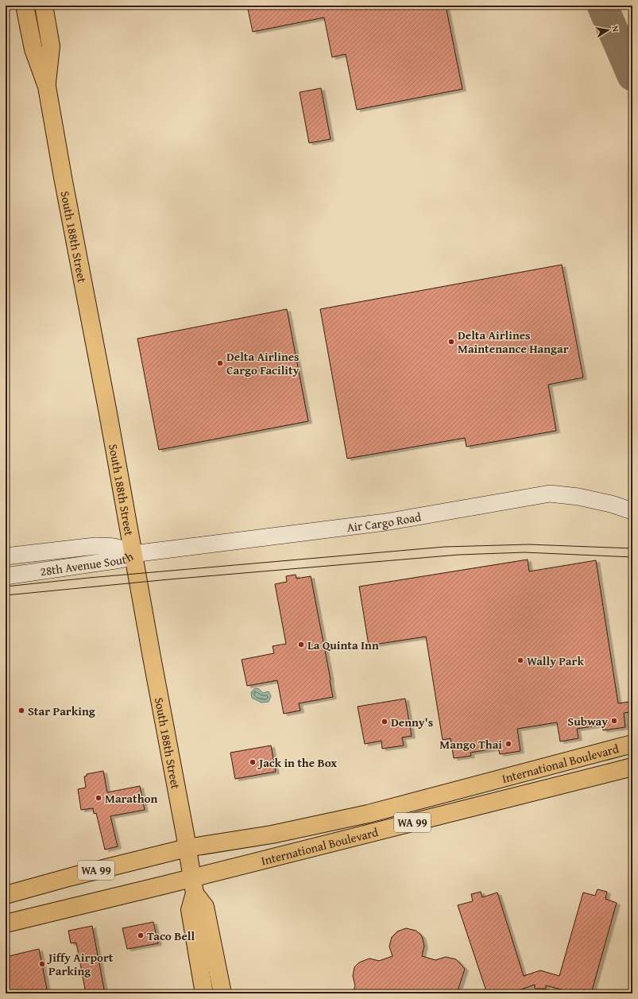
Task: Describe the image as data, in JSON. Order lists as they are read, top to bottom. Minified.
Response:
{"streets":{"main road":["South 188th Street","International Boulevard","WA 99"],"street":["Air Cargo Road","28th Avenue South"]},"crossings":[["South 188th Street","Air Cargo Road"],["South 188th Street","28th Avenue South"],["South 188th Street","International Boulevard"],["Air Cargo Road","28th Avenue South"]],"places":["Delta Airlines Maintenance Hangar","Delta Airlines Cargo Facility","La Quinta Inn","Wally Park","Star Parking","Subway","Denny's","Mango Thai","Jack in the Box","Marathon","Taco Bell","Jiffy Airport Parking"],"north":"right"}
